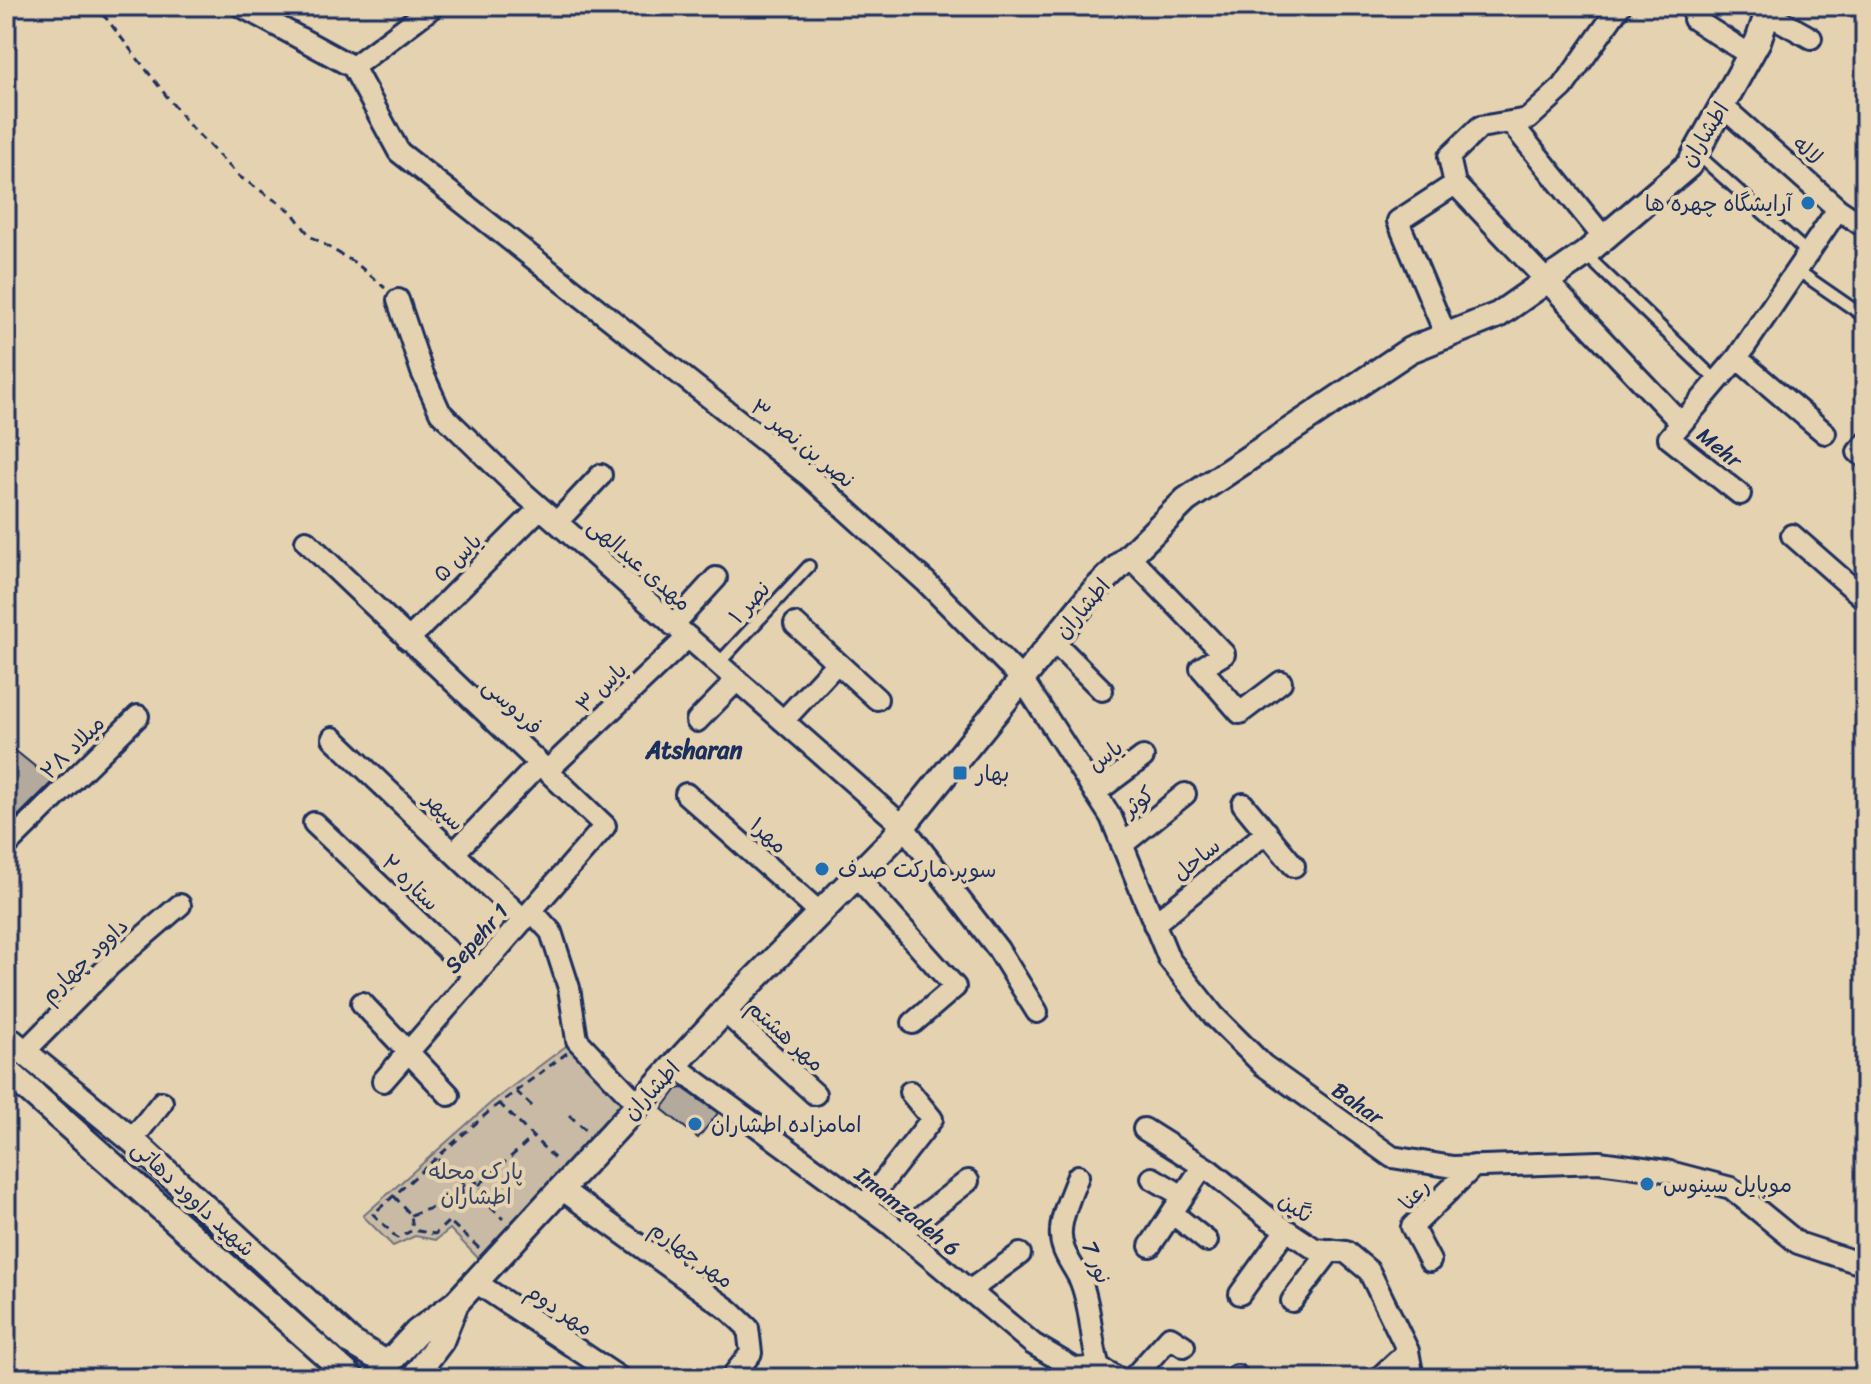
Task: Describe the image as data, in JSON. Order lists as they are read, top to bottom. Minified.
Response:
{"streets":{"street":["اطشاران","لاله","نصر بن نصر ۳","Mehr","یاس ۵","مهدی عبدالهی","یاس ۳","فردوسی","میلاد ۲۸","یاس","کوثر","سپهر","مهر۱","ساحل","ستاره ۲","Sepehr 1","داوود چهارم","مهر هشتم","Bahar","رعنا","شهید داوود دهاتی","نگین","Imamzadeh 6","مهر چهارم","نور 7","مهر دوم"],"lane":["نصر ۱"]},"crossings":[["اطشاران","لاله"],["اطشاران","نصر بن نصر ۳"],["اطشاران","Mehr"],["اطشاران","مهدی عبدالهی"],["اطشاران","سپهر"],["اطشاران","مهر۱"],["اطشاران","مهر هشتم"],["اطشاران","Bahar"],["اطشاران","شهید داوود دهاتی"],["اطشاران","Imamzadeh 6"],["اطشاران","مهر چهارم"],["اطشاران","مهر دوم"],["نصر بن نصر ۳","Bahar"],["یاس ۵","مهدی عبدالهی"],["یاس ۵","فردوسی"],["مهدی عبدالهی","نصر ۱"],["مهدی عبدالهی","یاس ۳"],["یاس ۳","فردوسی"],["یاس ۳","سپهر"],["فردوسی","Sepehr 1"],["یاس","Bahar"],["کوثر","Bahar"],["سپهر","Sepehr 1"],["ساحل","Bahar"],["ستاره ۲","Sepehr 1"],["داوود چهارم","شهید داوود دهاتی"],["Bahar","رعنا"],["Imamzadeh 6","نور 7"]],"districts":["Atsharan"],"parks":["پارک محله اطشاران"],"places":{"other":["آرایشگاه چهره ها","سوپر مارکت صدف","امامزاده اطشاران","موبایل سینوس"],"transit":["بهار"]}}
